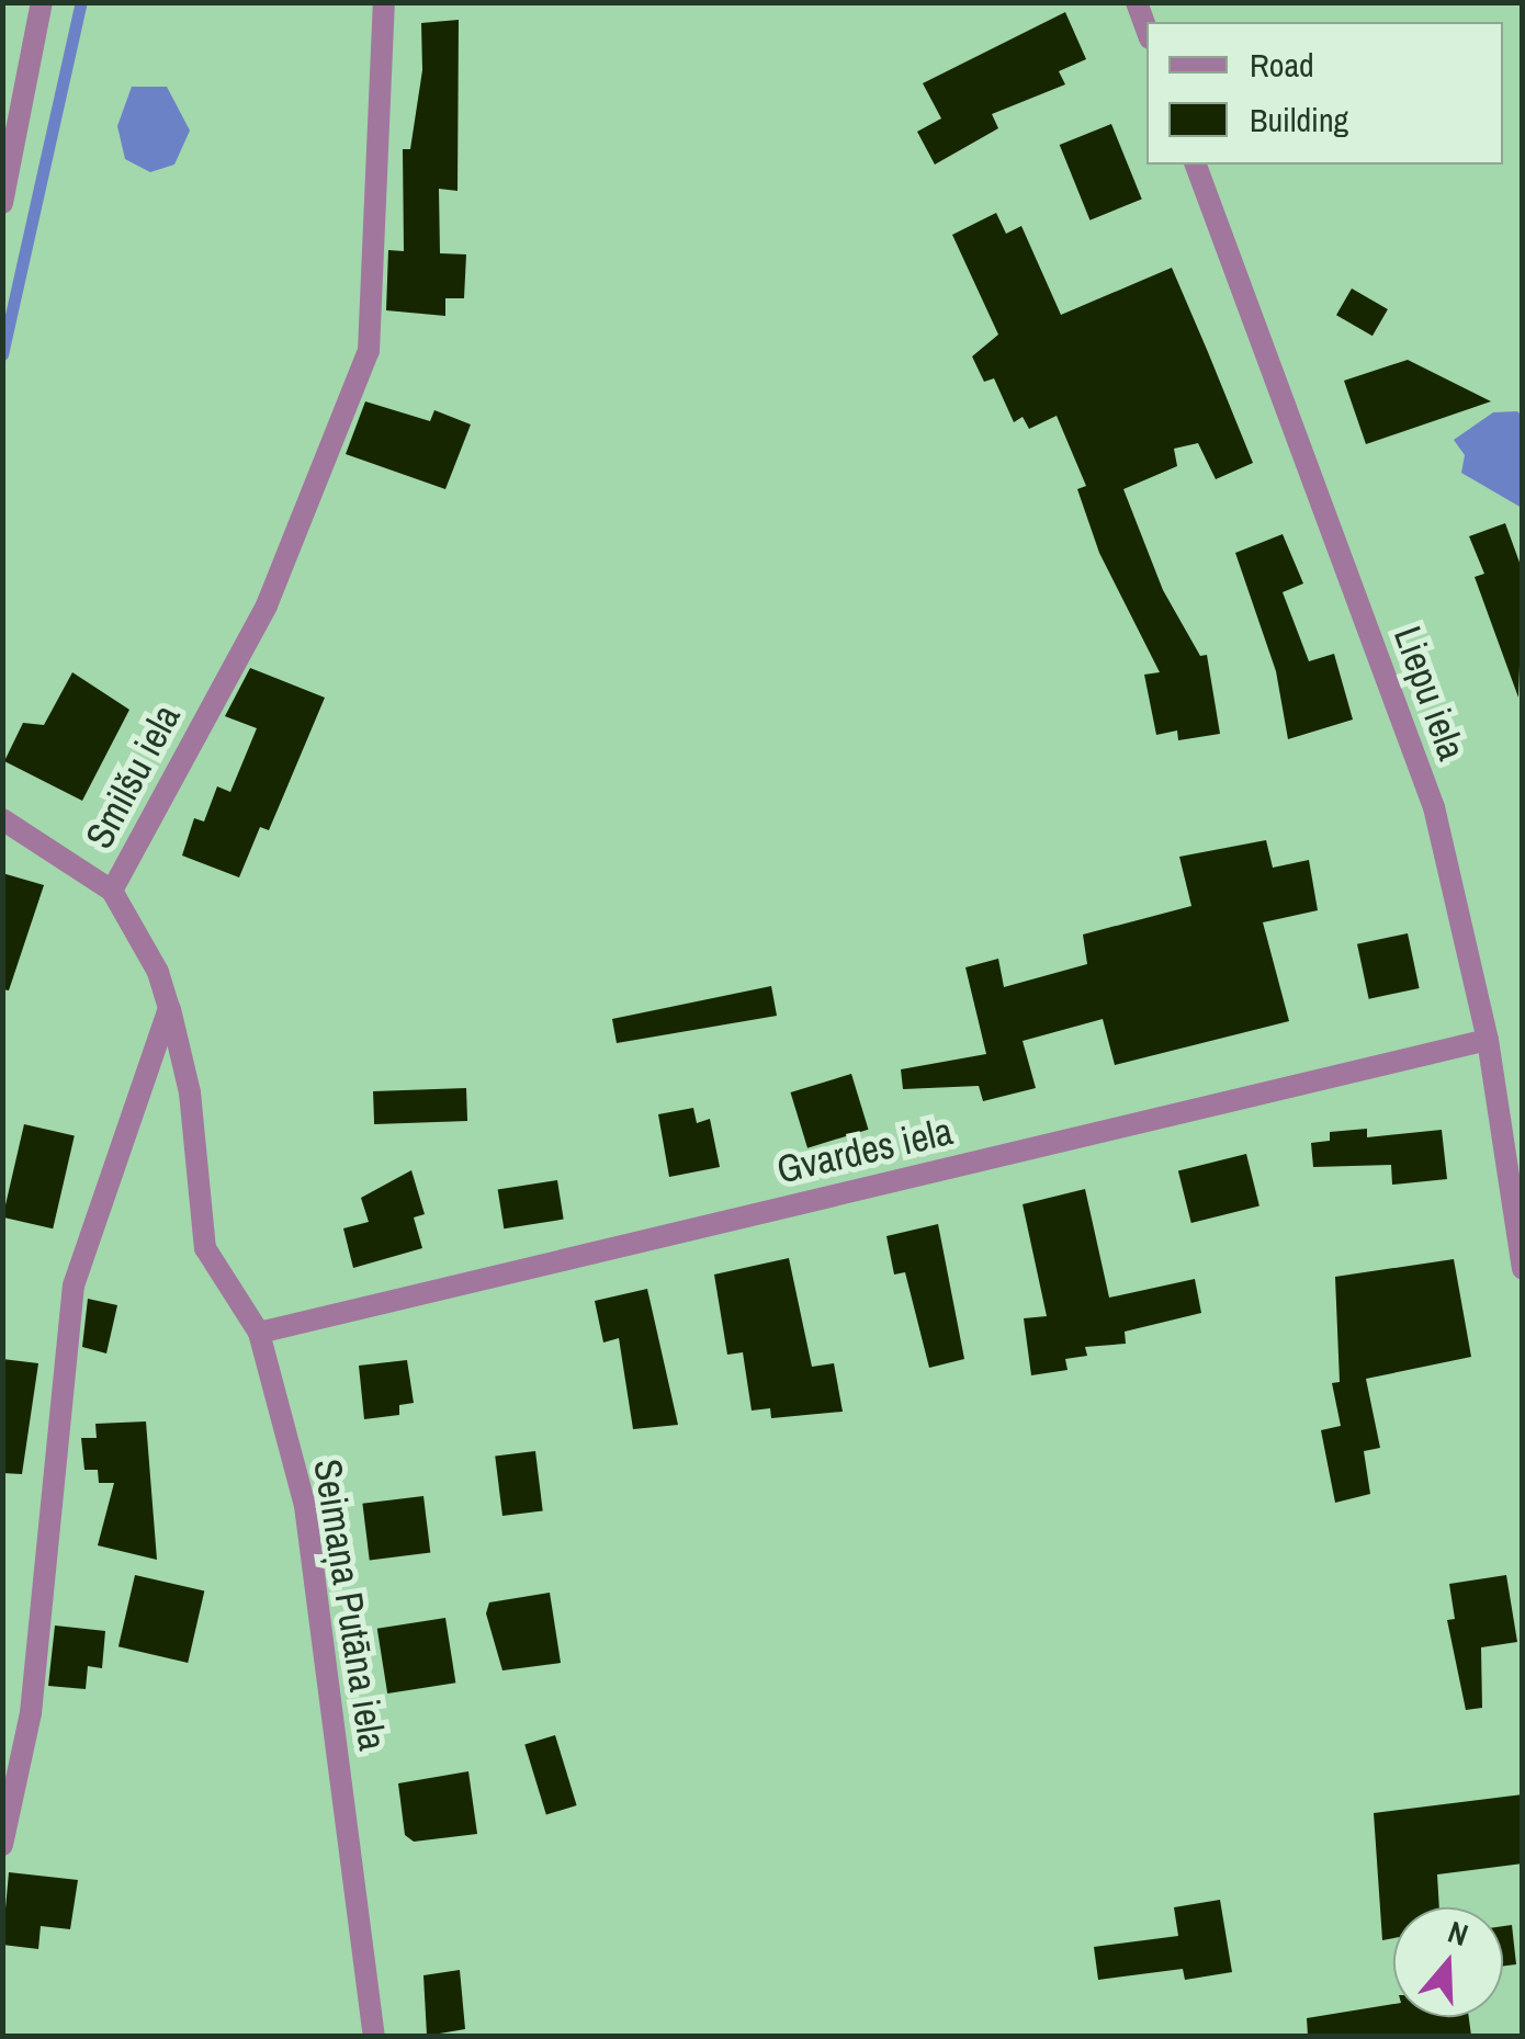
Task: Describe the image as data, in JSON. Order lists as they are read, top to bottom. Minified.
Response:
{"streets":{"street":["Liepu iela","Smilšu iela","Gvardes iela","Seimaņa Putāna iela"]},"crossings":[["Liepu iela","Gvardes iela"],["Smilšu iela","Seimaņa Putāna iela"],["Gvardes iela","Seimaņa Putāna iela"]],"legend":["Road","Building"],"north":"top"}
